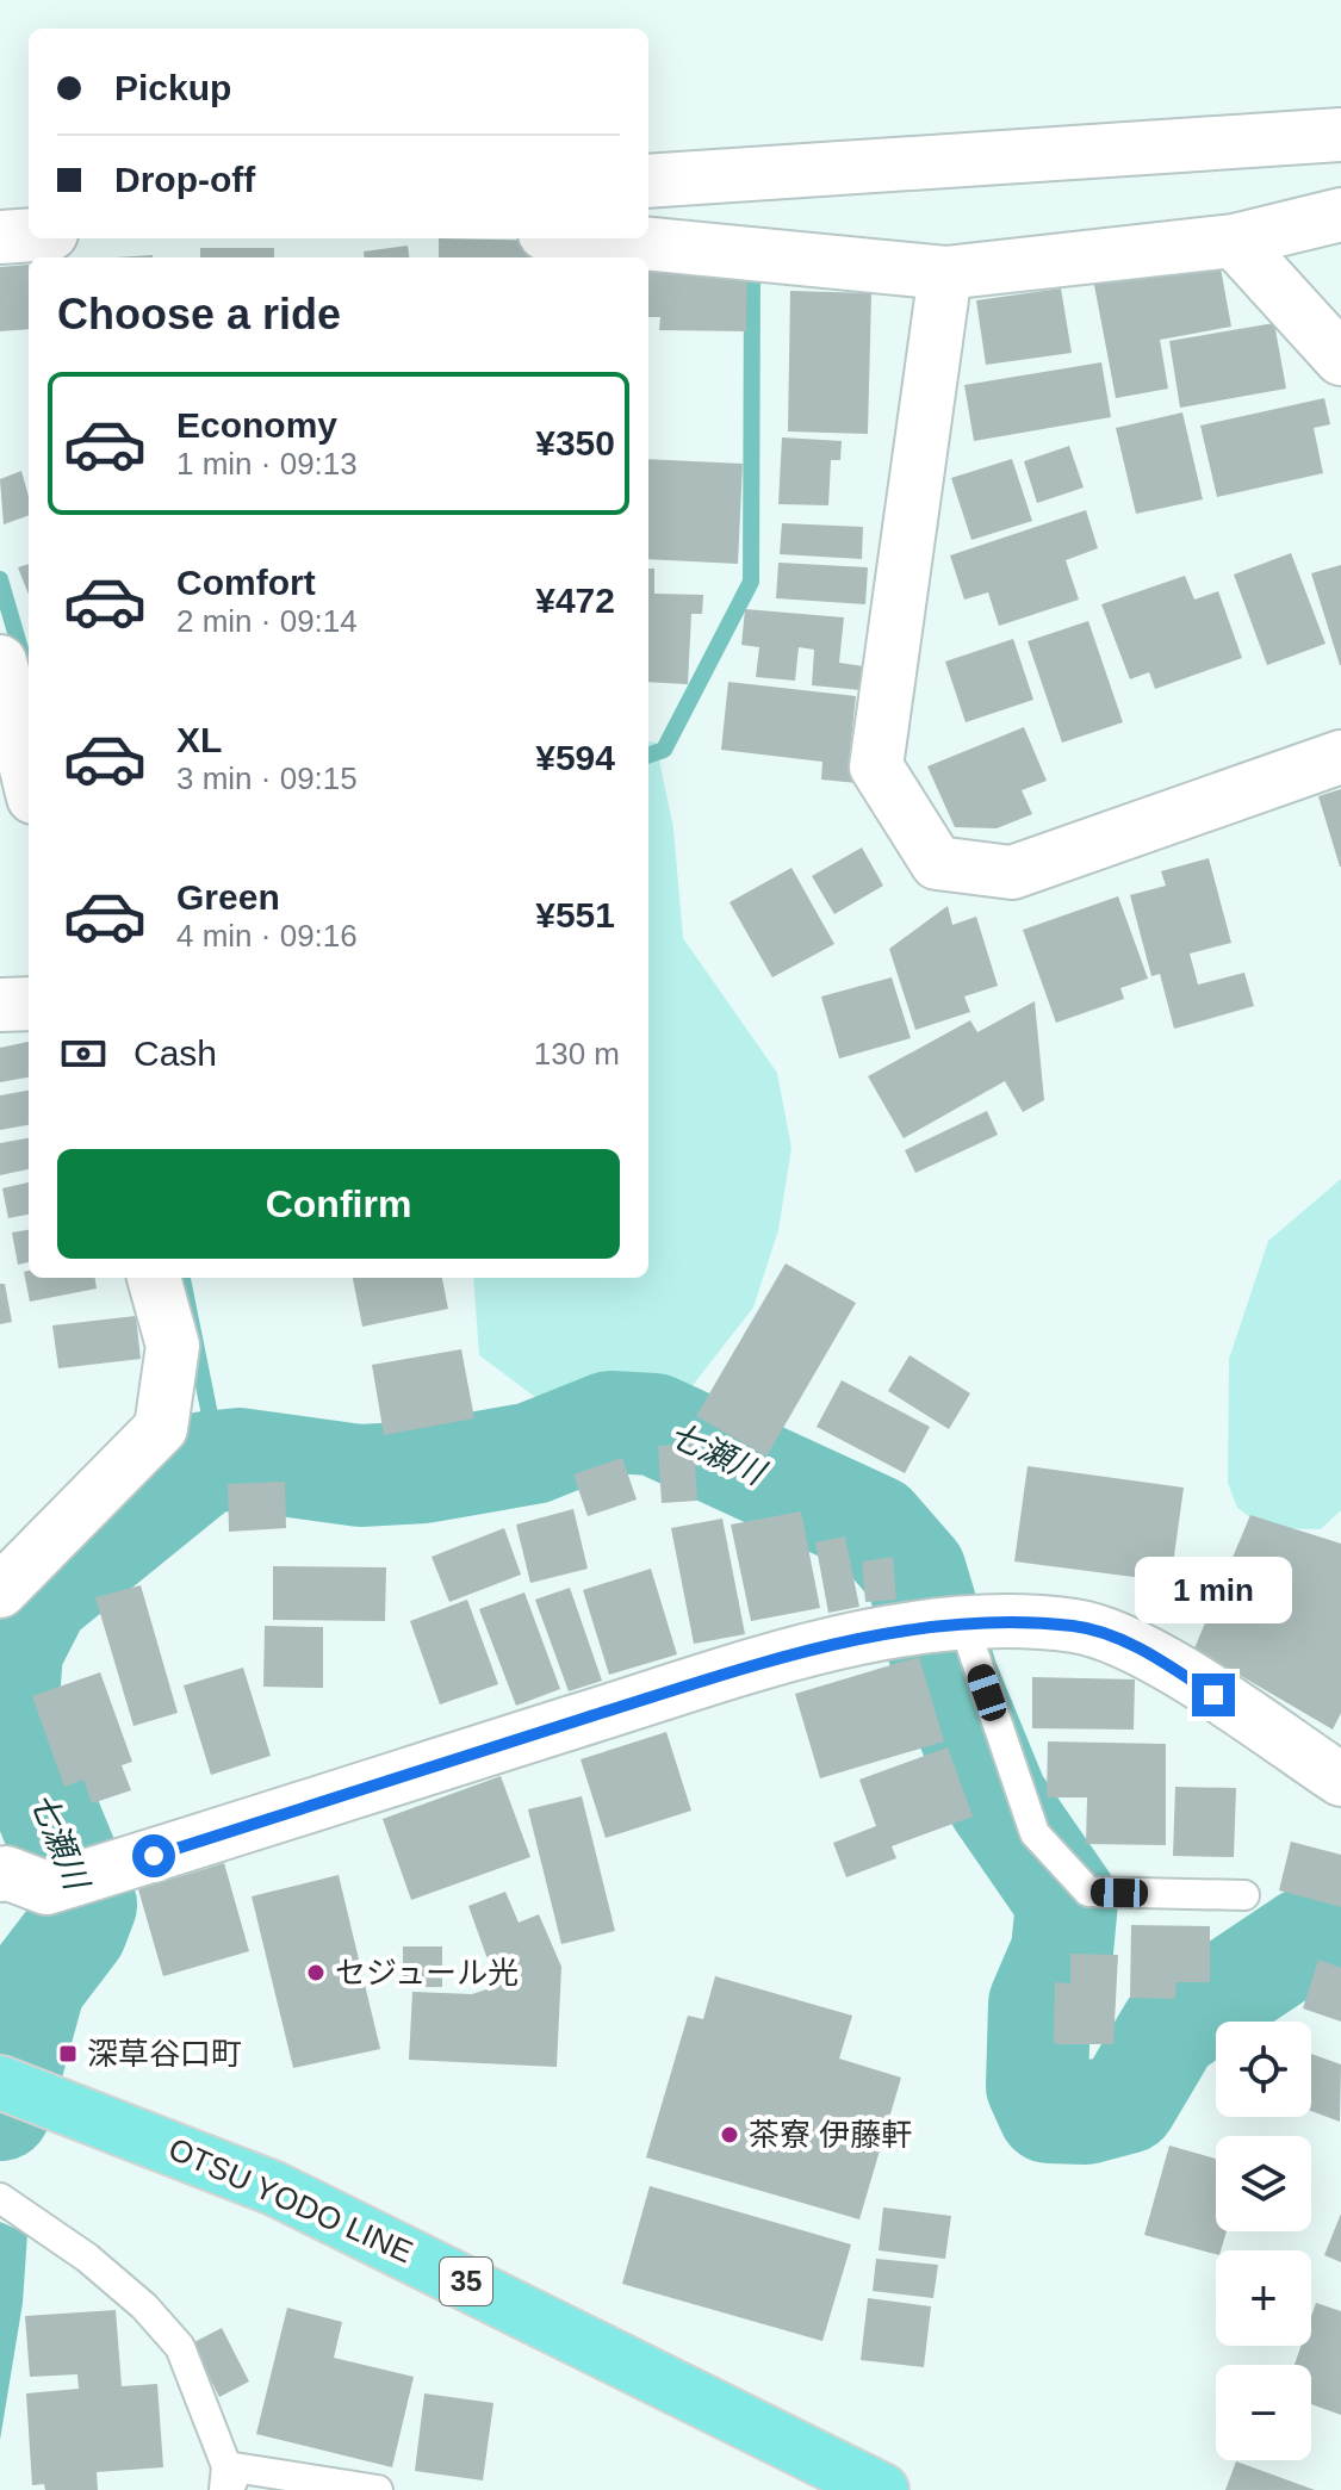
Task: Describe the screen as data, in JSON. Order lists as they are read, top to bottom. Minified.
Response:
{"streets":{"main road":["OTSU YODO LINE","35"]},"water":["七瀬川"],"places":{"other":["セジュール光","茶寮 伊藤軒"],"transit":["深草谷口町"]},"page":{"banner":["Pickup","Drop-off"],"heading":"Choose a ride","list":[{"name":"Economy","note":"1 min · 09:13","value":"¥350"},{"name":"Comfort","note":"2 min · 09:14","value":"¥472"},{"name":"XL","note":"3 min · 09:15","value":"¥594"},{"name":"Green","note":"4 min · 09:16","value":"¥551"}],"pay":["Cash","130 m"],"buttons":"Confirm","bubble":"1 min","map_buttons":["+","−"]}}
